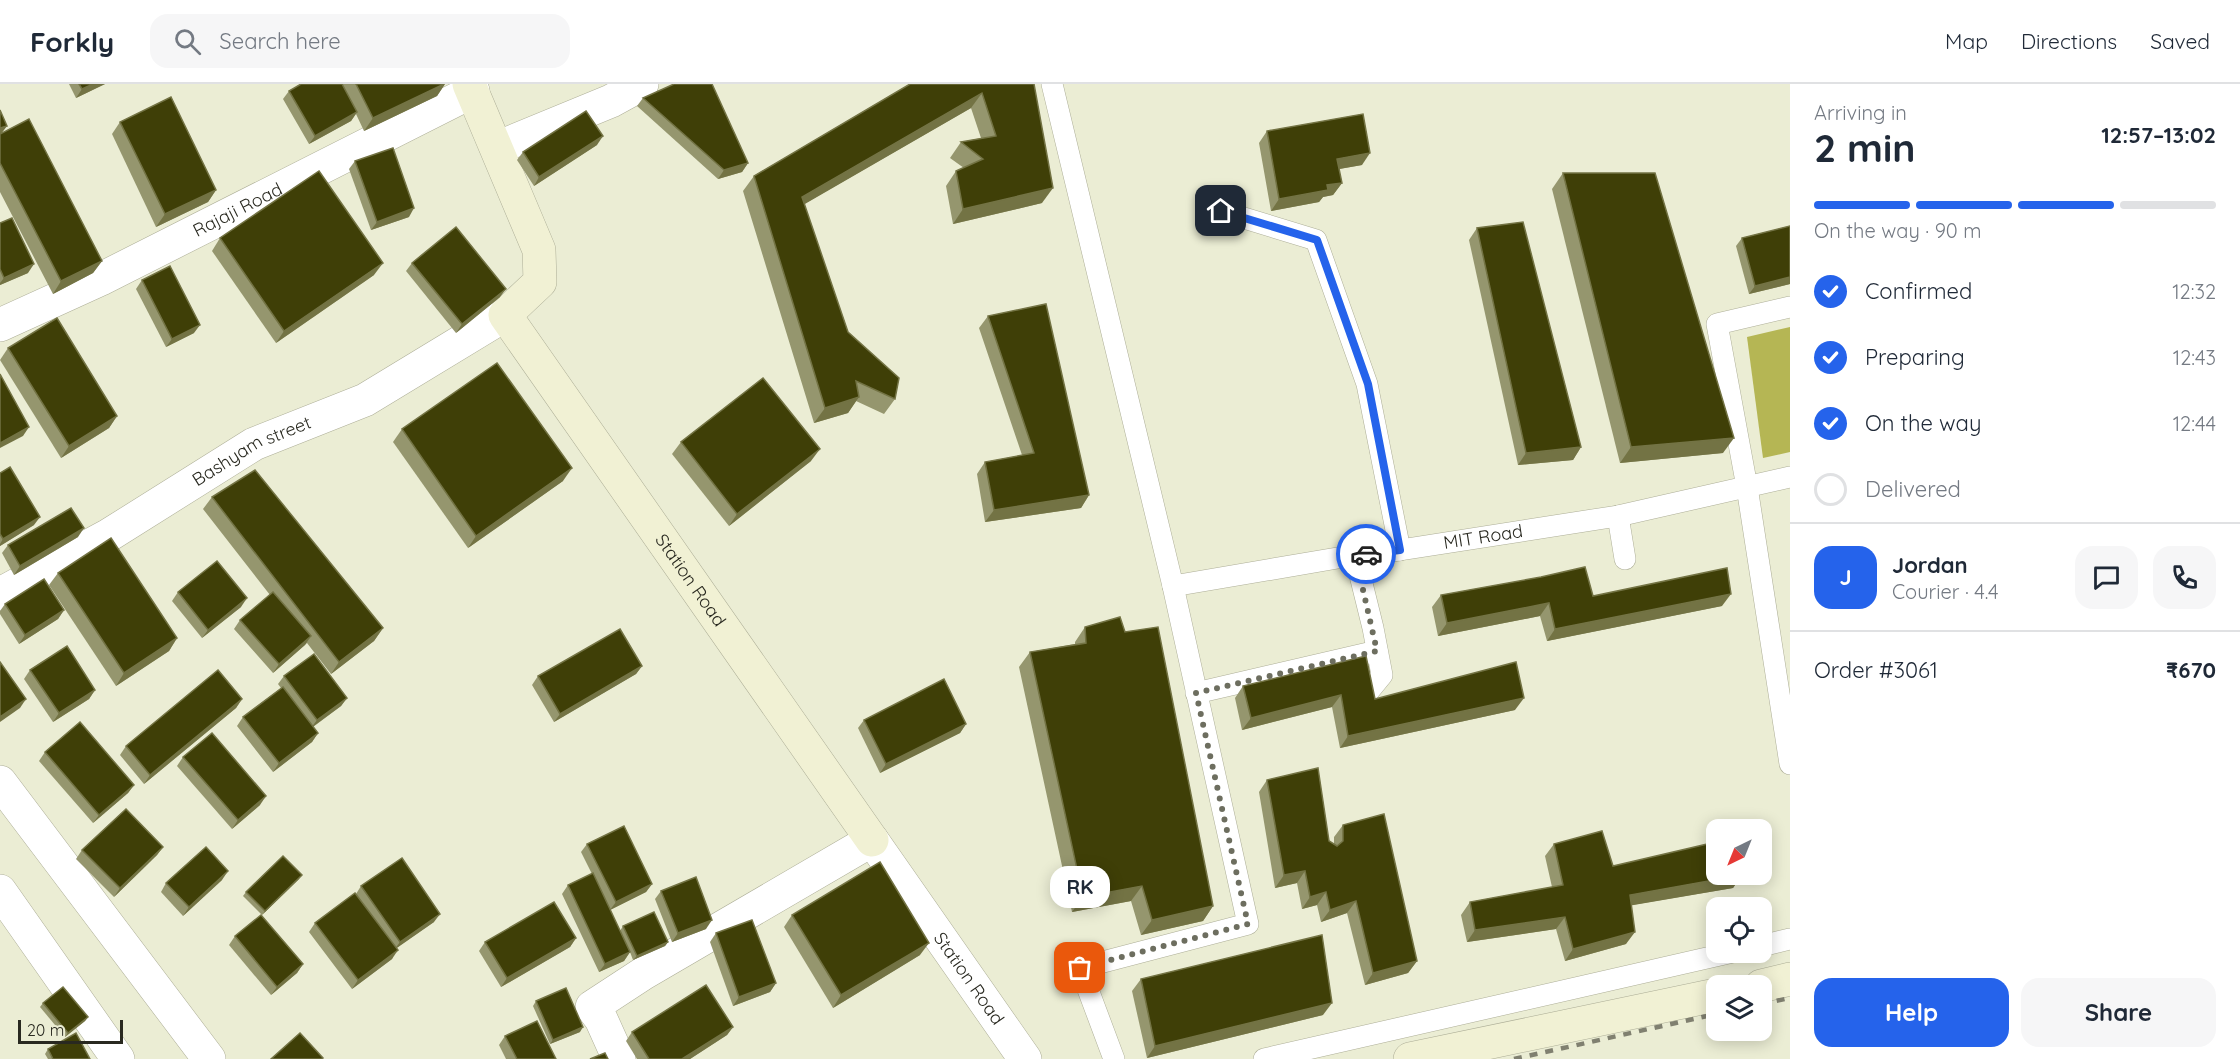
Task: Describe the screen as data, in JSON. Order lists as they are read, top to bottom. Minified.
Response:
{"streets":{"street":["Rajaji Road","Bashyam street","Station Road"],"lane":["MIT Road"]},"crossings":[["Bashyam street","Station Road"]],"places":["RK"],"scale_bar":"20 m","north":"bottom left","page":{"header":"Forkly","search":"Search here","nav":["Map","Directions","Saved"],"heading":["2 min","Arriving in","12:57–13:02"],"panel":["Jordan","Courier · 4.4","Order #3061","₹670"],"bar":"On the way · 90 m","list":[["Confirmed","12:32"],["Preparing","12:43"],["On the way","12:44"],"Delivered"],"round":"J","bubble":"RK","buttons":["Help","Share"],"scale":"20 m"}}
